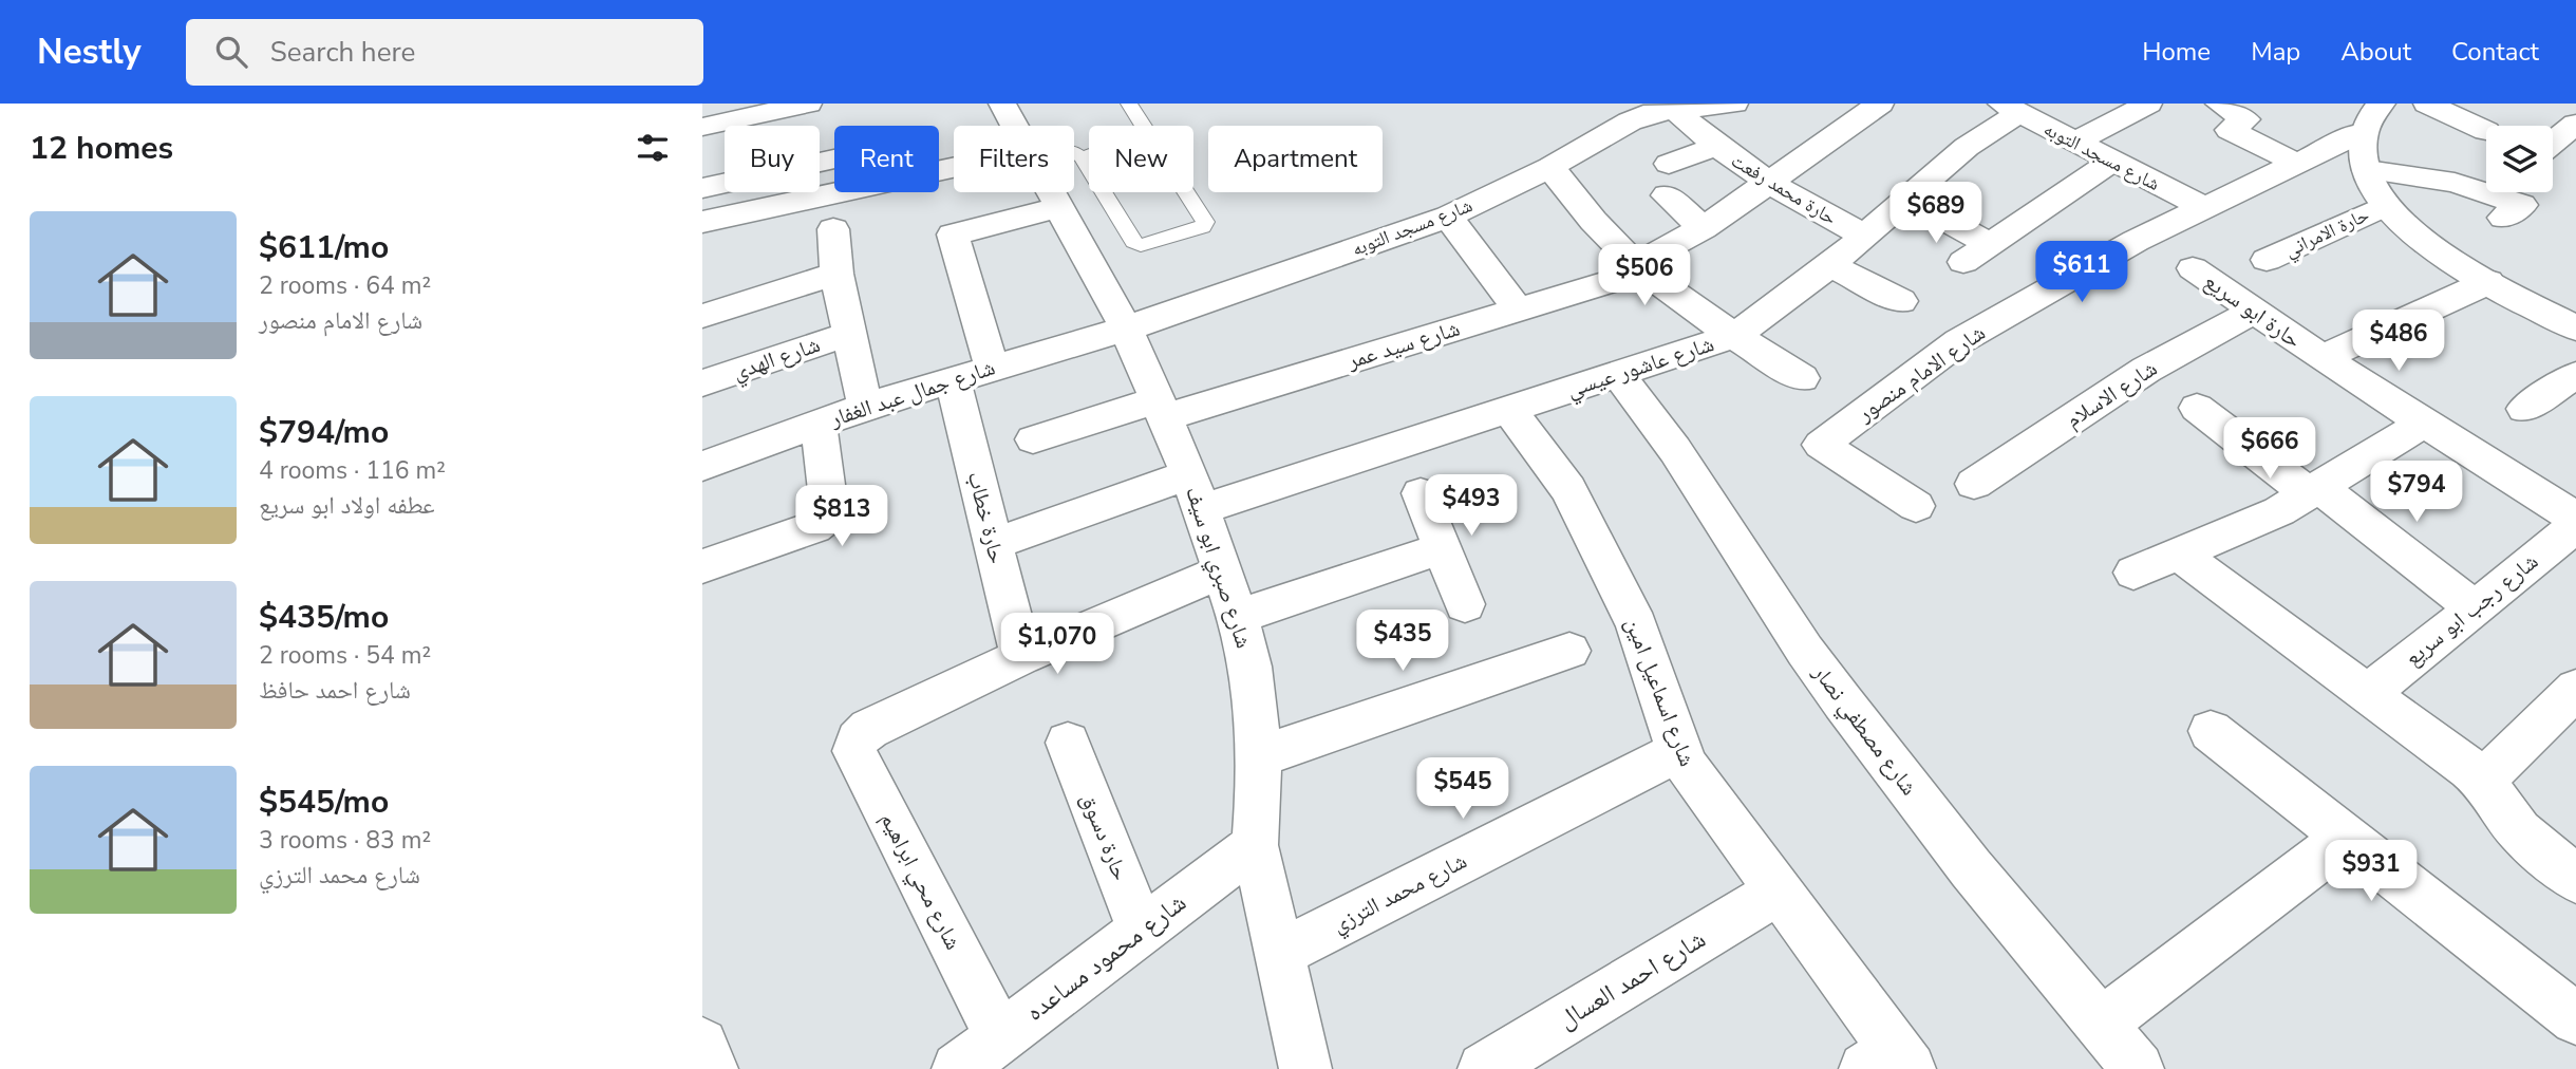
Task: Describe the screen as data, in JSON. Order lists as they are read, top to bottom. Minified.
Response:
{"streets":{"street":["شارع مسجد التوبه","حارة محمد رفعت","حارة الامراني","حارة ابو سريع","شارع سيد عمر","شارع الهدي","شارع عاشور عيسي","شارع الامام منصور","شارع جمال عبد الغفار","شارع الاسلام","حارة خطاب","شارع صبري ابو سيف","شارع رجب ابو سريع","شارع اسماعيل امين","شارع مصطفي نصار","حارة دسوق","شارع محي ابراهيم","شارع محمد الترزي","شارع محمود مساعده","شارع احمد العسال"]},"crossings":[["شارع مسجد التوبه","حارة محمد رفعت"],["شارع مسجد التوبه","شارع عاشور عيسي"],["شارع مسجد التوبه","شارع الامام منصور"],["شارع مسجد التوبه","شارع جمال عبد الغفار"],["شارع مسجد التوبه","شارع صبري ابو سيف"],["حارة محمد رفعت","شارع سيد عمر"],["حارة محمد رفعت","شارع عاشور عيسي"],["حارة ابو سريع","شارع الاسلام"],["حارة ابو سريع","شارع رجب ابو سريع"],["شارع سيد عمر","شارع صبري ابو سيف"],["شارع عاشور عيسي","حارة خطاب"],["شارع عاشور عيسي","شارع صبري ابو سيف"],["شارع عاشور عيسي","شارع اسماعيل امين"],["شارع عاشور عيسي","شارع مصطفي نصار"],["شارع جمال عبد الغفار","حارة خطاب"],["شارع جمال عبد الغفار","شارع صبري ابو سيف"],["حارة خطاب","شارع محي ابراهيم"],["شارع صبري ابو سيف","شارع محمد الترزي"],["شارع صبري ابو سيف","شارع محمود مساعده"],["شارع اسماعيل امين","شارع محمد الترزي"],["شارع اسماعيل امين","شارع احمد العسال"],["حارة دسوق","شارع محمود مساعده"],["شارع محي ابراهيم","شارع محمود مساعده"]],"page":{"header":"Nestly","search":"Search here","nav":["Home","Map","About","Contact"],"heading":"12 homes","chip":["Buy","Rent","Filters","New","Apartment"],"price":["$689","$611","$506","$486","$666","$794","$493","$813","$435","$1,070","$545","$931"],"list":[{"name":"$611/mo","note":"2 rooms · 64 m² · شارع الامام منصور"},{"name":"$794/mo","note":"4 rooms · 116 m² · عطفه اولاد ابو سريع"},{"name":"$435/mo","note":"2 rooms · 54 m² · شارع احمد حافظ"},{"name":"$545/mo","note":"3 rooms · 83 m² · شارع محمد الترزي"}]}}
